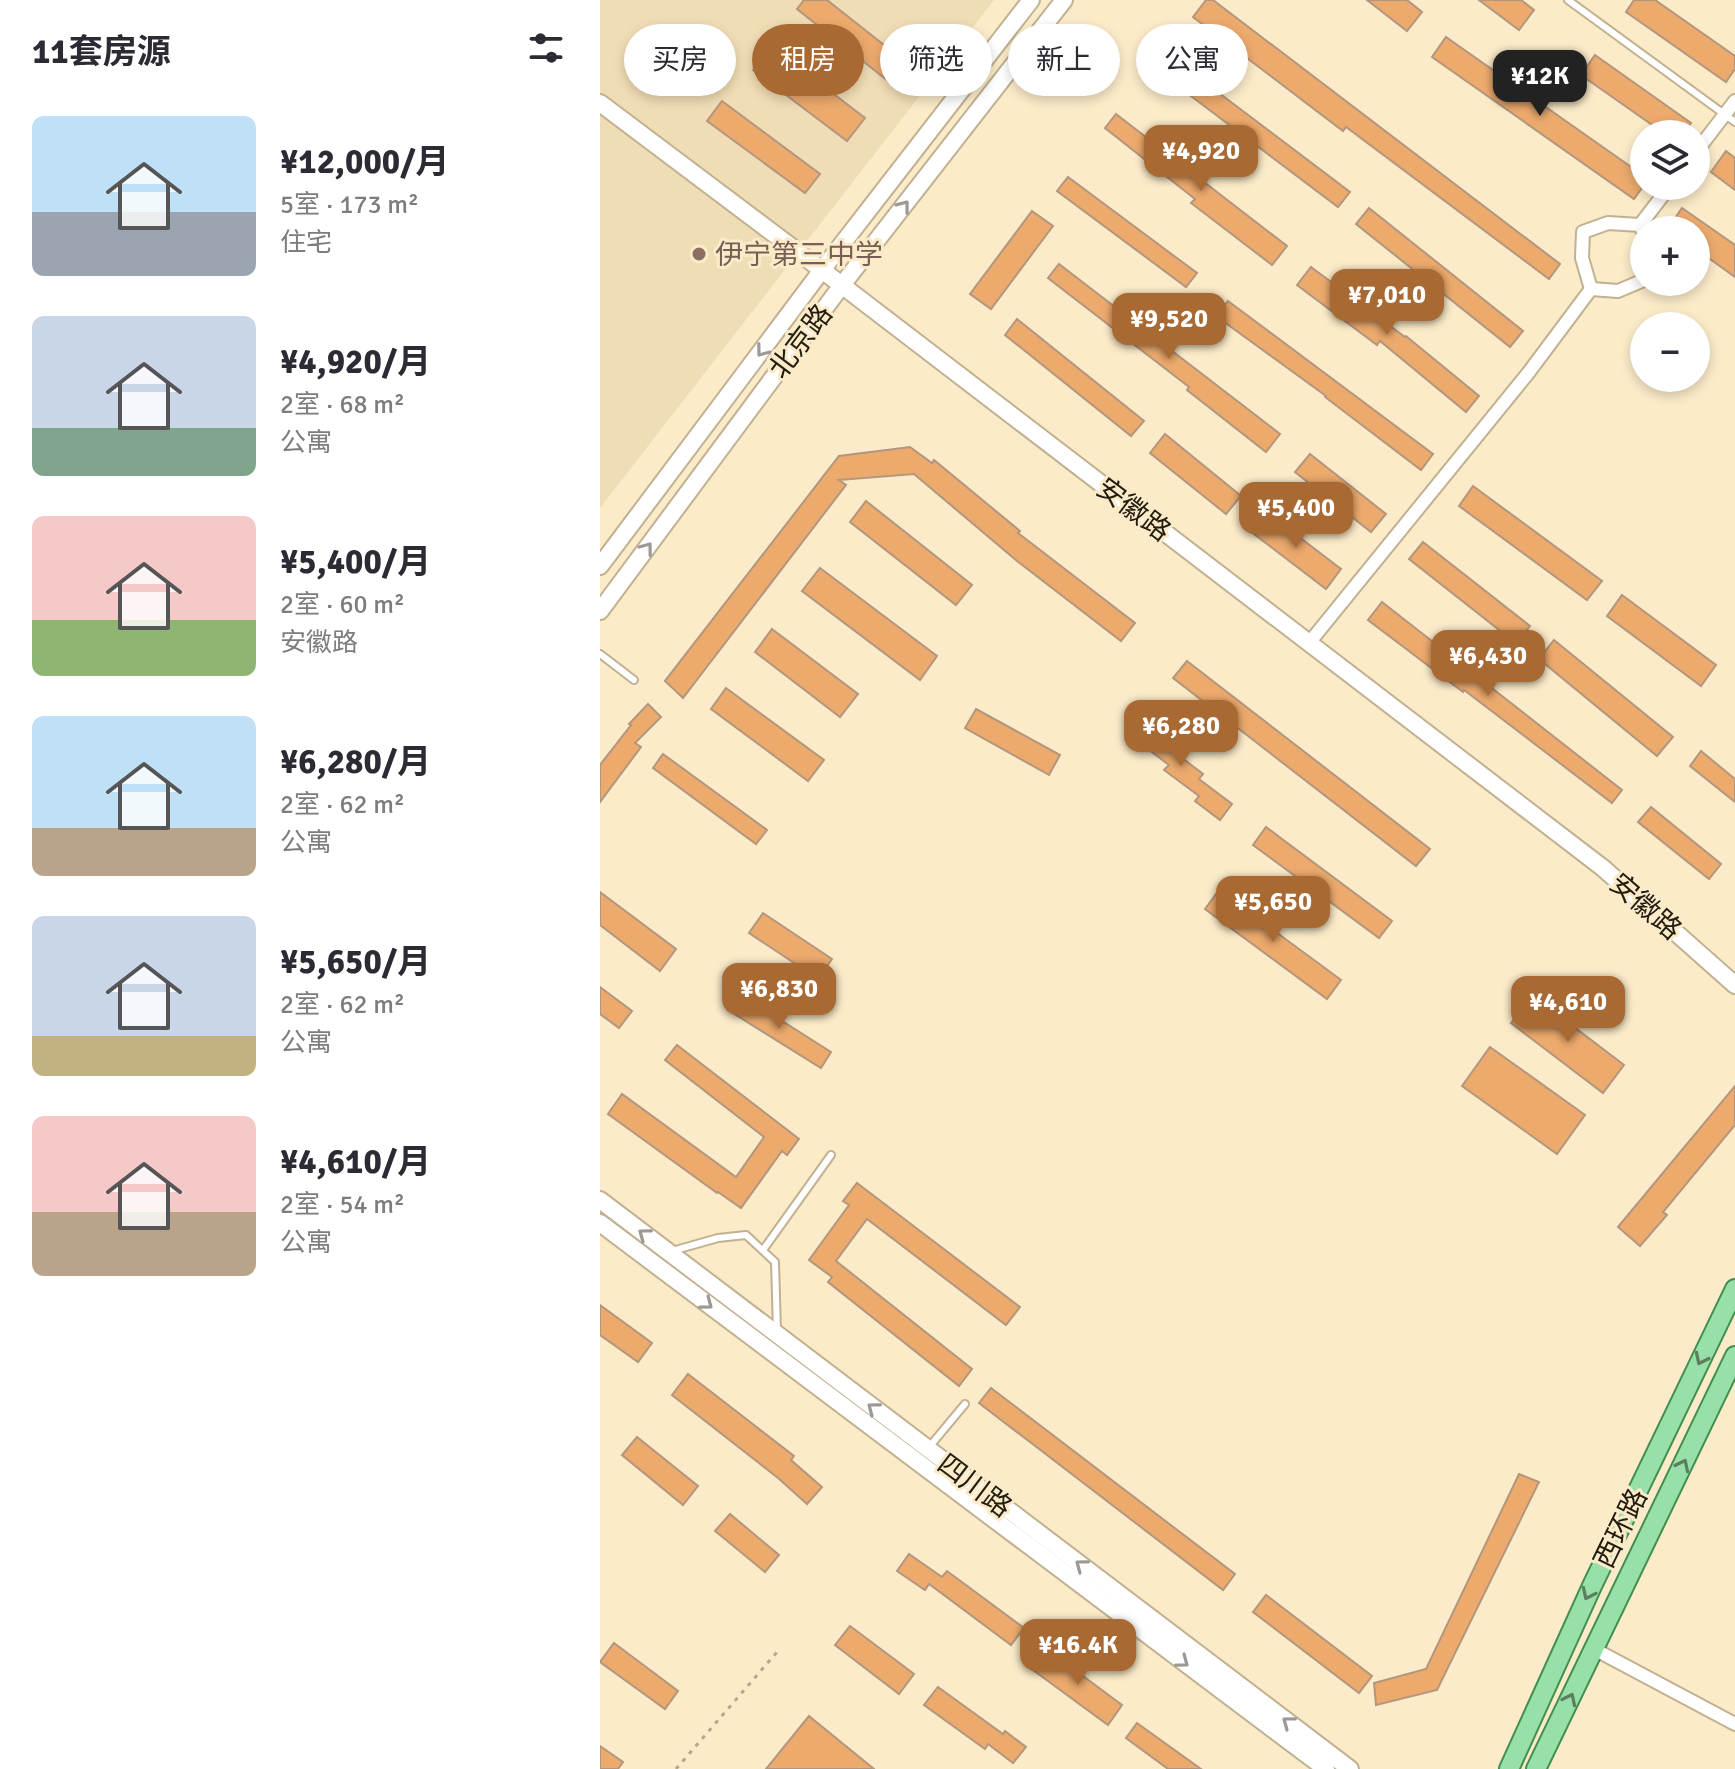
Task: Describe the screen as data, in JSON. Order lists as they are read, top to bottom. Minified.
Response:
{"streets":{"main road":["西环路"],"street":["北京路","安徽路","四川路"]},"crossings":[["北京路","安徽路"]],"places":["伊宁第三中学"],"page":{"heading":"11套房源","chip":["买房","租房","筛选","新上","公寓"],"price":["¥12K","¥4,920","¥7,010","¥9,520","¥5,400","¥6,430","¥6,280","¥5,650","¥6,830","¥4,610","¥16.4K"],"list":[{"name":"¥12,000/月","note":"5室 · 173 m² · 住宅"},{"name":"¥4,920/月","note":"2室 · 68 m² · 公寓"},{"name":"¥5,400/月","note":"2室 · 60 m² · 安徽路"},{"name":"¥6,280/月","note":"2室 · 62 m² · 公寓"},{"name":"¥5,650/月","note":"2室 · 62 m² · 公寓"},{"name":"¥4,610/月","note":"2室 · 54 m² · 公寓"}],"map_buttons":["+","−"]}}
